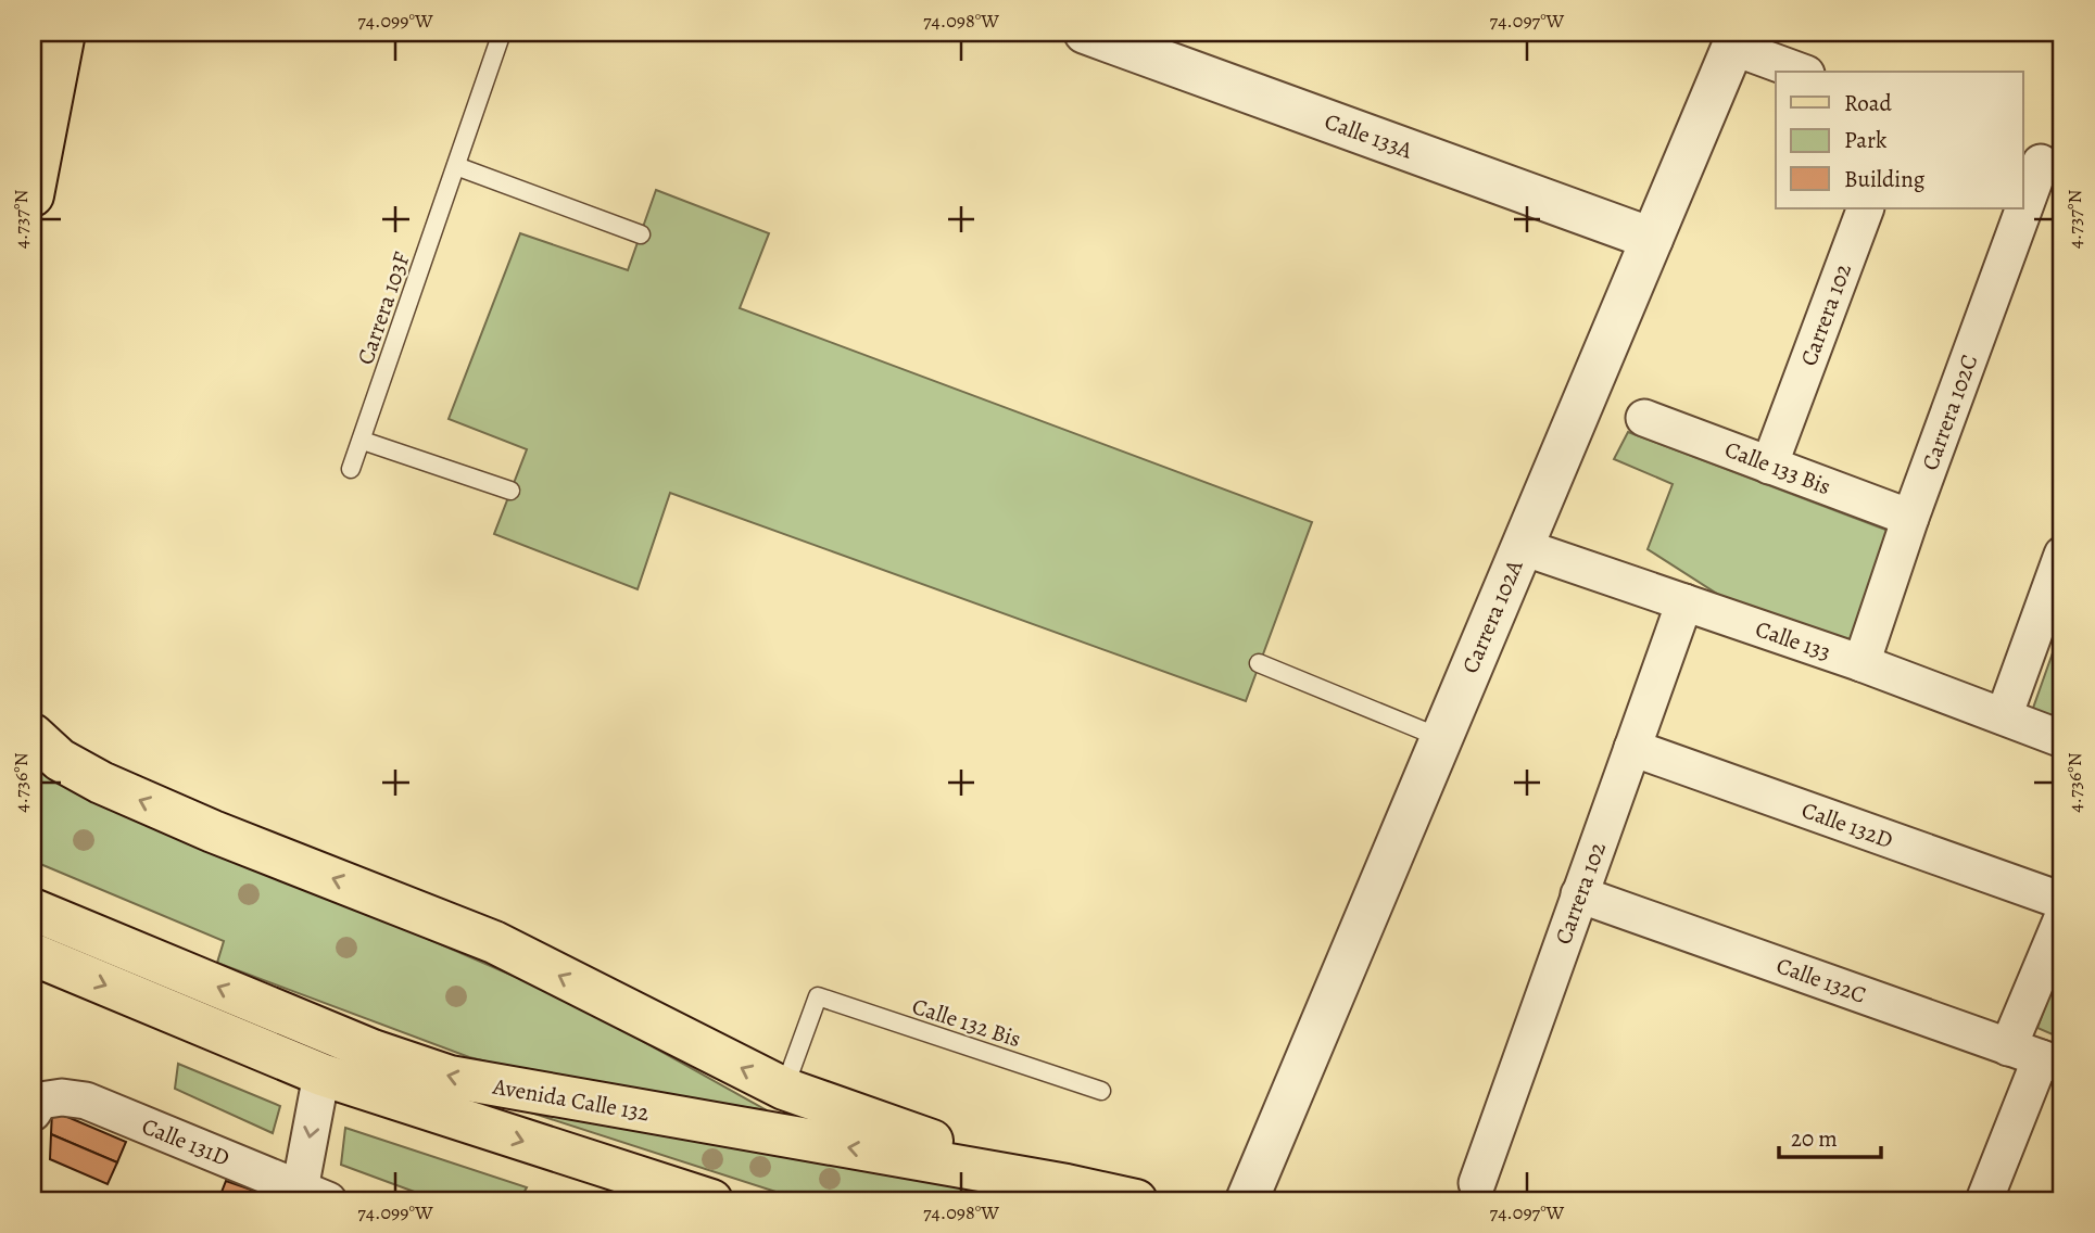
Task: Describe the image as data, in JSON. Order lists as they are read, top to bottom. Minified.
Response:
{"streets":{"main road":["Avenida Calle 132"],"street":["Calle 133A","Carrera 102","Carrera 102C","Calle 133 Bis","Carrera 102A","Calle 133","Calle 132D","Calle 132C","Calle 131D"],"lane":["Carrera 103F","Calle 132 Bis"]},"crossings":[["Calle 133A","Carrera 102A"],["Carrera 102","Calle 133 Bis"],["Carrera 102","Calle 133"],["Carrera 102","Calle 132D"],["Carrera 102","Calle 132C"],["Carrera 102C","Calle 133 Bis"],["Carrera 102C","Calle 133"],["Carrera 102A","Calle 133"]],"legend":["Road","Park","Building"],"scale_bar":"20 m","coordinates":["74.099°W","74.098°W","74.097°W","4.737°N","4.736°N"]}
